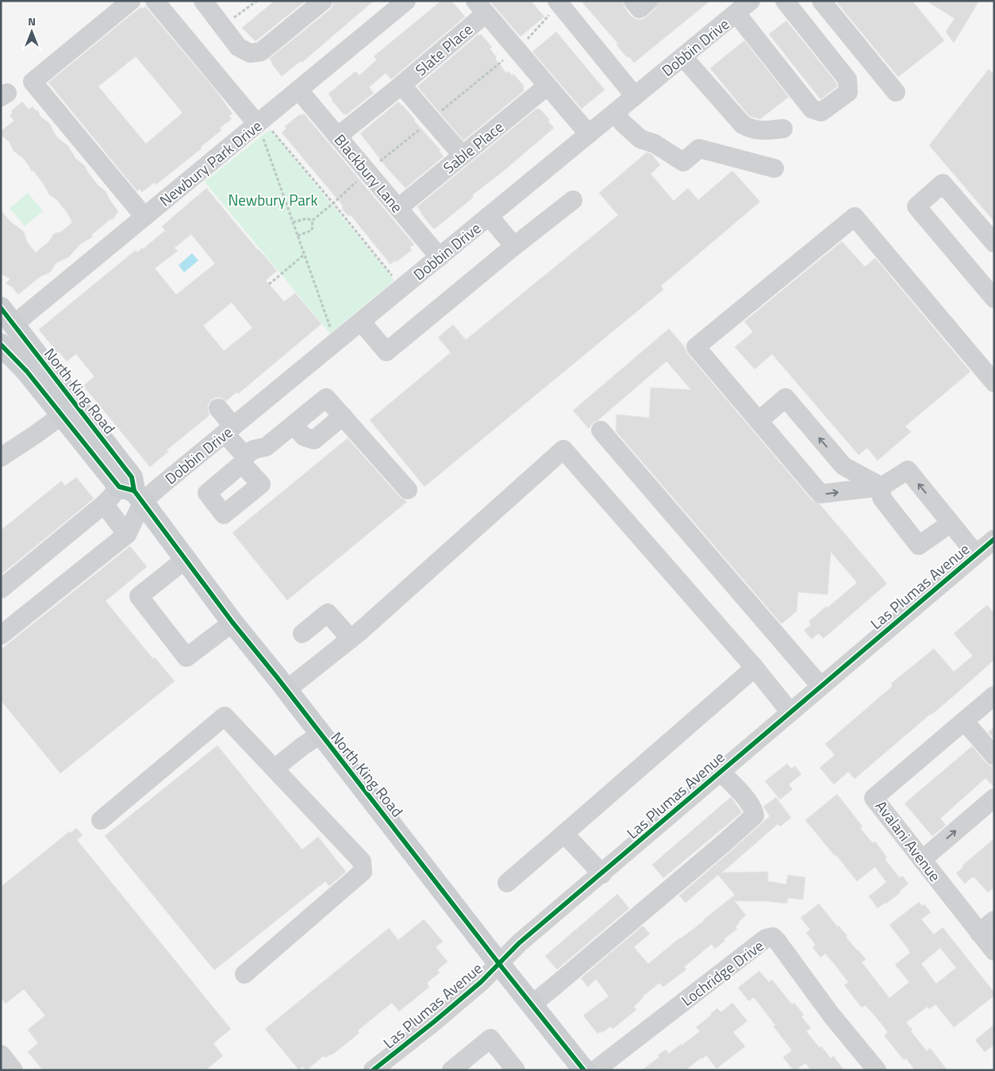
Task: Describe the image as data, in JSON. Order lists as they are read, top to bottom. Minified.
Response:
{"streets":{"main road":["North King Road"],"street":["Dobbin Drive","Slate Place","Sable Place","Newbury Park Drive","Blackbury Lane","Las Plumas Avenue","Avalani Avenue","Lochridge Drive"]},"crossings":[["Dobbin Drive","Blackbury Lane"],["Dobbin Drive","North King Road"],["Slate Place","Sable Place"],["Slate Place","Blackbury Lane"],["Sable Place","Blackbury Lane"],["Newbury Park Drive","Blackbury Lane"],["Newbury Park Drive","North King Road"],["North King Road","Las Plumas Avenue"]],"parks":["Newbury Park"],"north":"top"}
